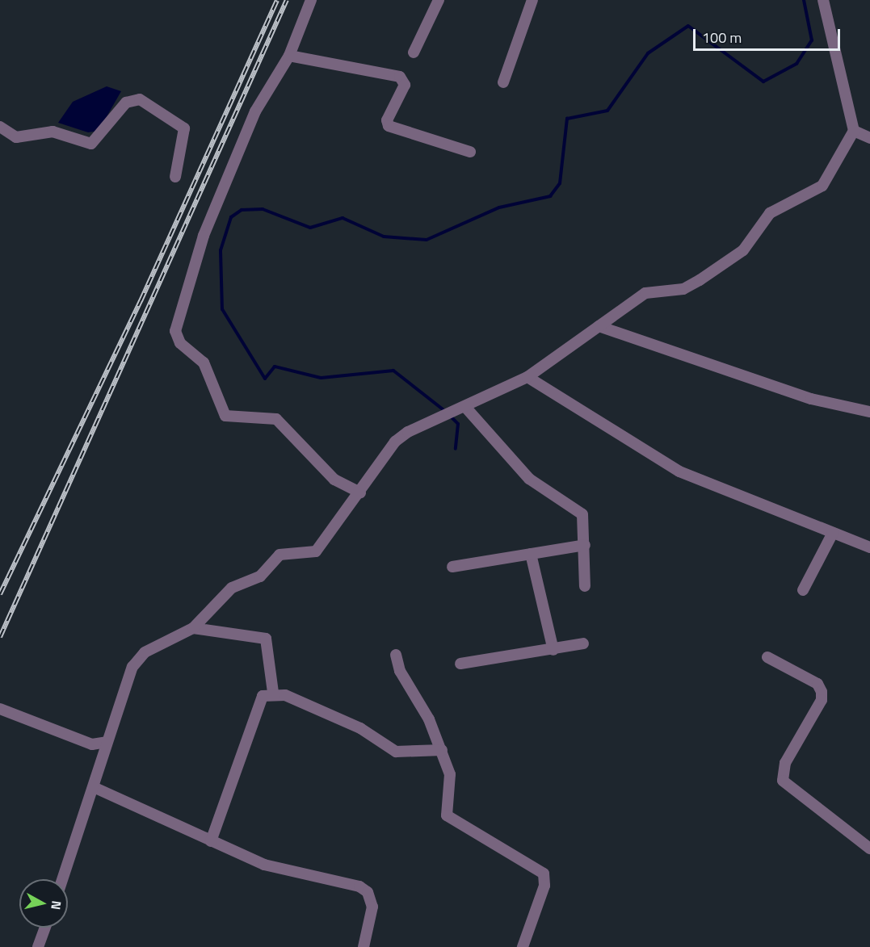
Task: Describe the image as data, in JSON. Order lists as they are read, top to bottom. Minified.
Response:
{"scale_bar":"100 m","north":"right"}
